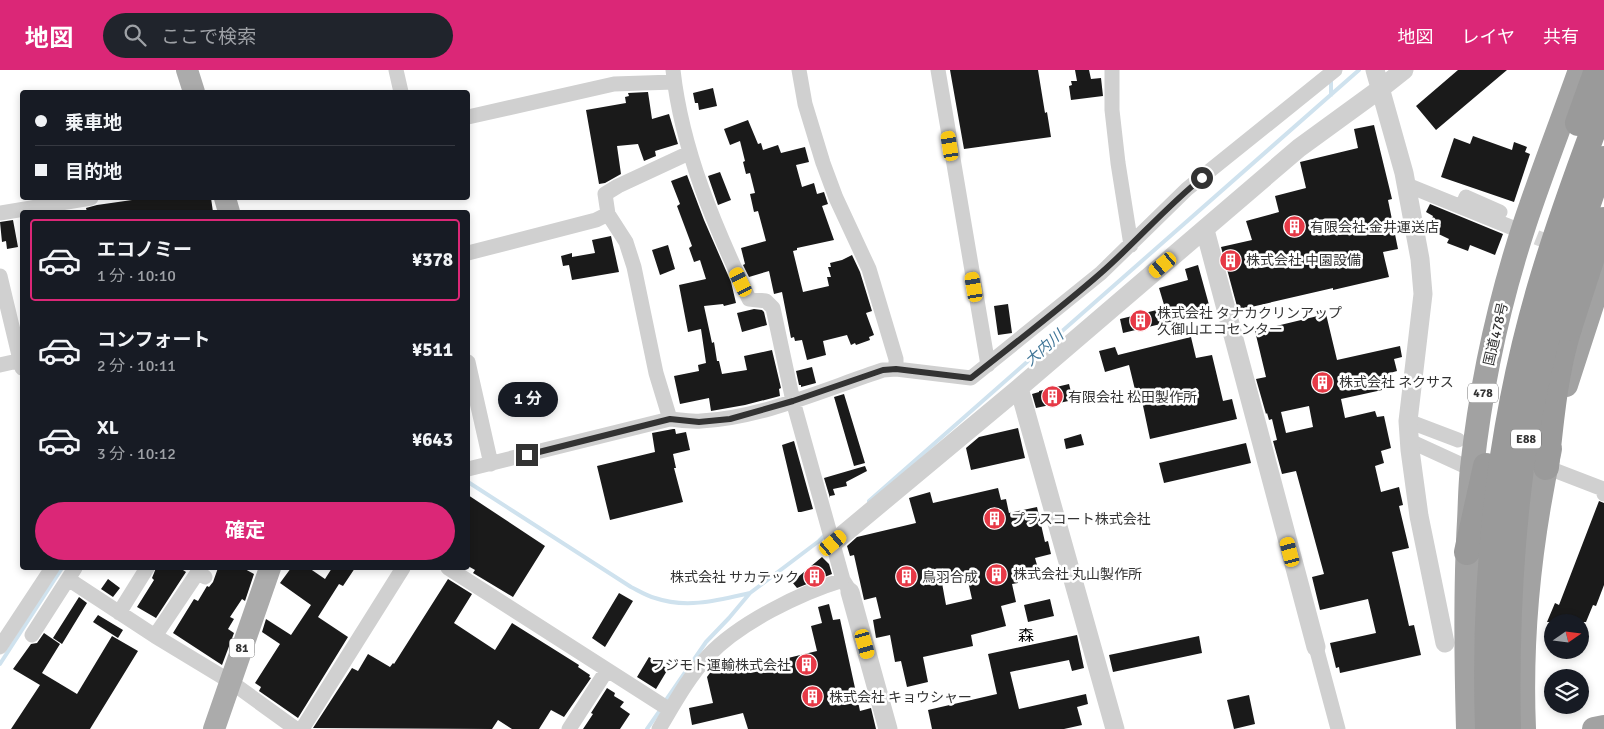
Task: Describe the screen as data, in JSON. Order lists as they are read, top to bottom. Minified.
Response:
{"streets":{"highway":["国道478号","478","E88"],"main road":["81"]},"districts":["森"],"water":["大内川"],"places":{"building":["有限会社 金井運送店","株式会社 中園設備","株式会社 タナカクリンアップ 久御山エコセンター","株式会社 ネクサス","有限会社 松田製作所","プラスコート株式会社","株式会社 丸山製作所","株式会社 サカテック","鳥羽合成","フジモト運輸株式会社","株式会社 キョウシャー"]},"north":"right","page":{"header":"地図","search":"ここで検索","nav":["地図","レイヤ","共有"],"banner":["乗車地","目的地"],"list":[{"name":"エコノミー","note":"1 分 · 10:10","value":"¥378"},{"name":"コンフォート","note":"2 分 · 10:11","value":"¥511"},{"name":"XL","note":"3 分 · 10:12","value":"¥643"}],"bubble":"1 分","buttons":"確定"}}
